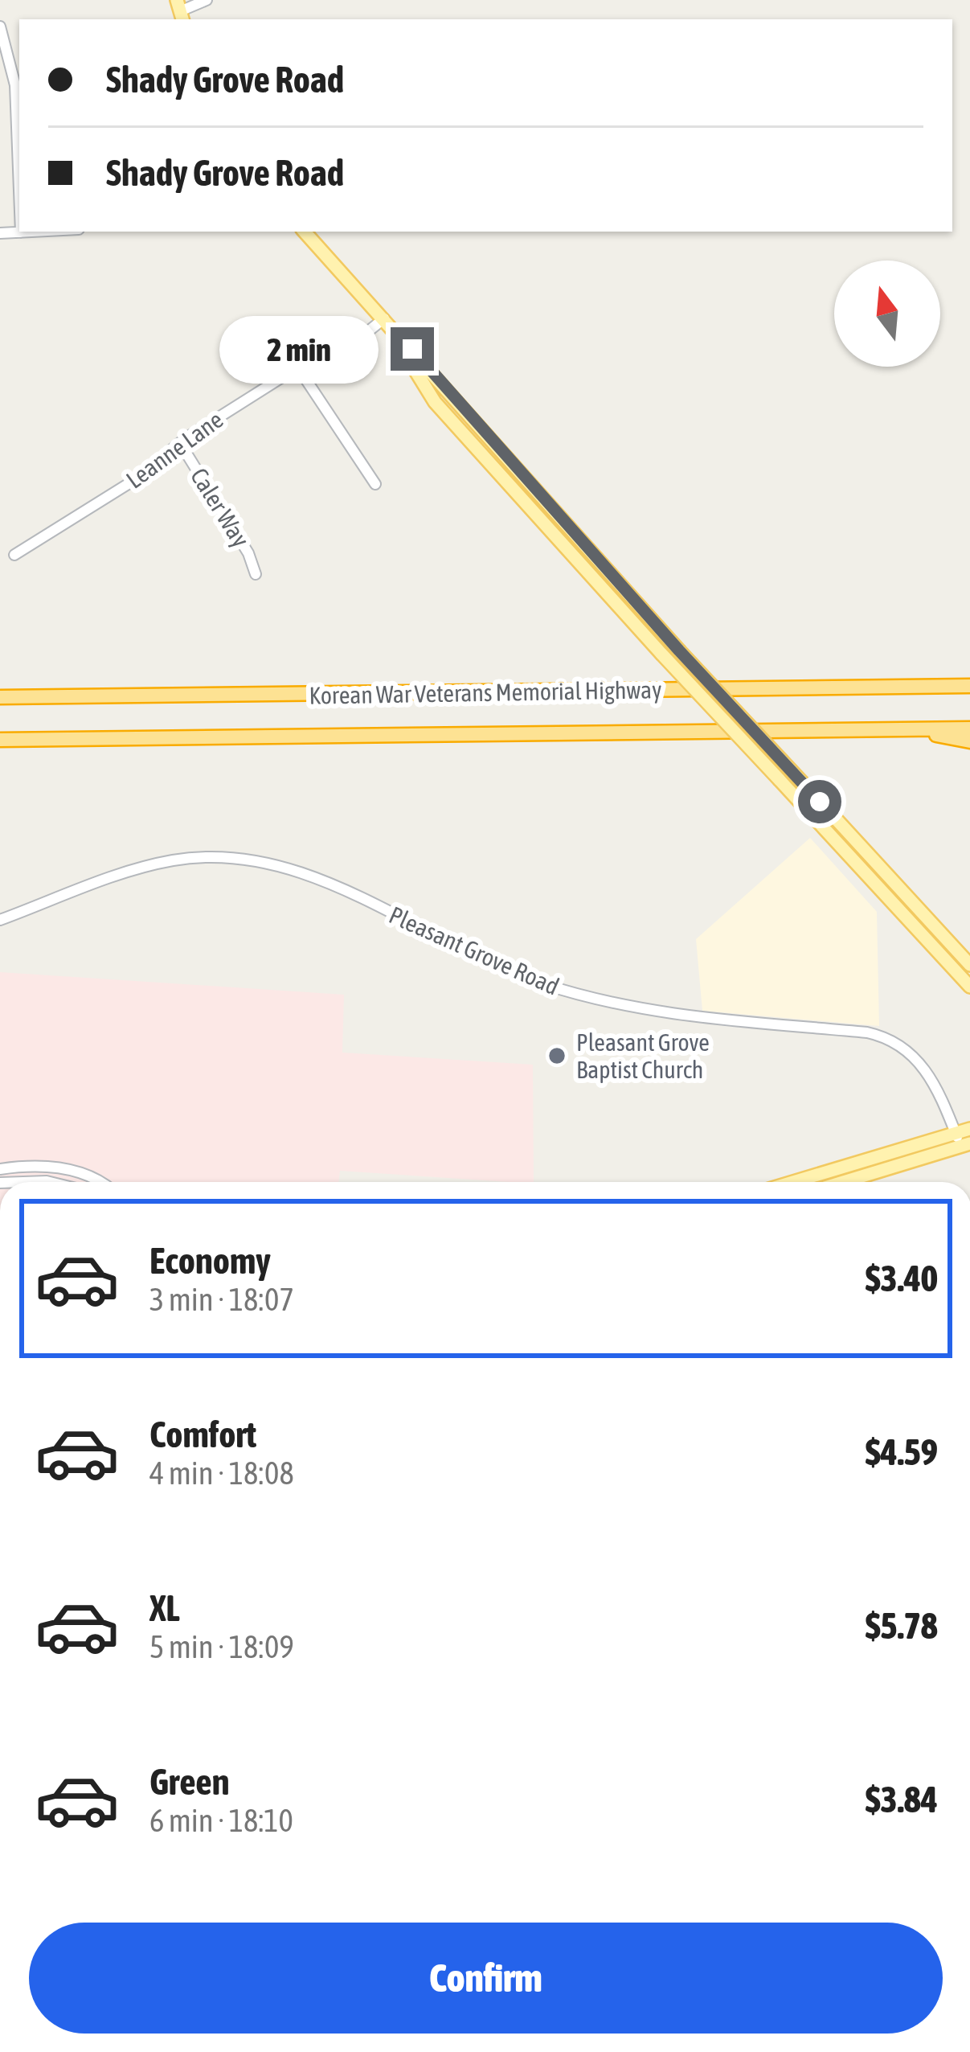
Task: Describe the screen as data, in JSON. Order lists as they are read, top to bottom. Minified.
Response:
{"streets":{"highway":["Korean War Veterans Memorial Highway"],"street":["Leanne Lane","Caler Way","Pleasant Grove Road"]},"crossings":[["Leanne Lane","Caler Way"]],"places":["Pleasant Grove Baptist Church"],"north":"top","page":{"banner":["Shady Grove Road","Shady Grove Road"],"bubble":"2 min","list":[{"name":"Economy","note":"3 min · 18:07","value":"$3.40"},{"name":"Comfort","note":"4 min · 18:08","value":"$4.59"},{"name":"XL","note":"5 min · 18:09","value":"$5.78"},{"name":"Green","note":"6 min · 18:10","value":"$3.84"}],"buttons":"Confirm"}}
